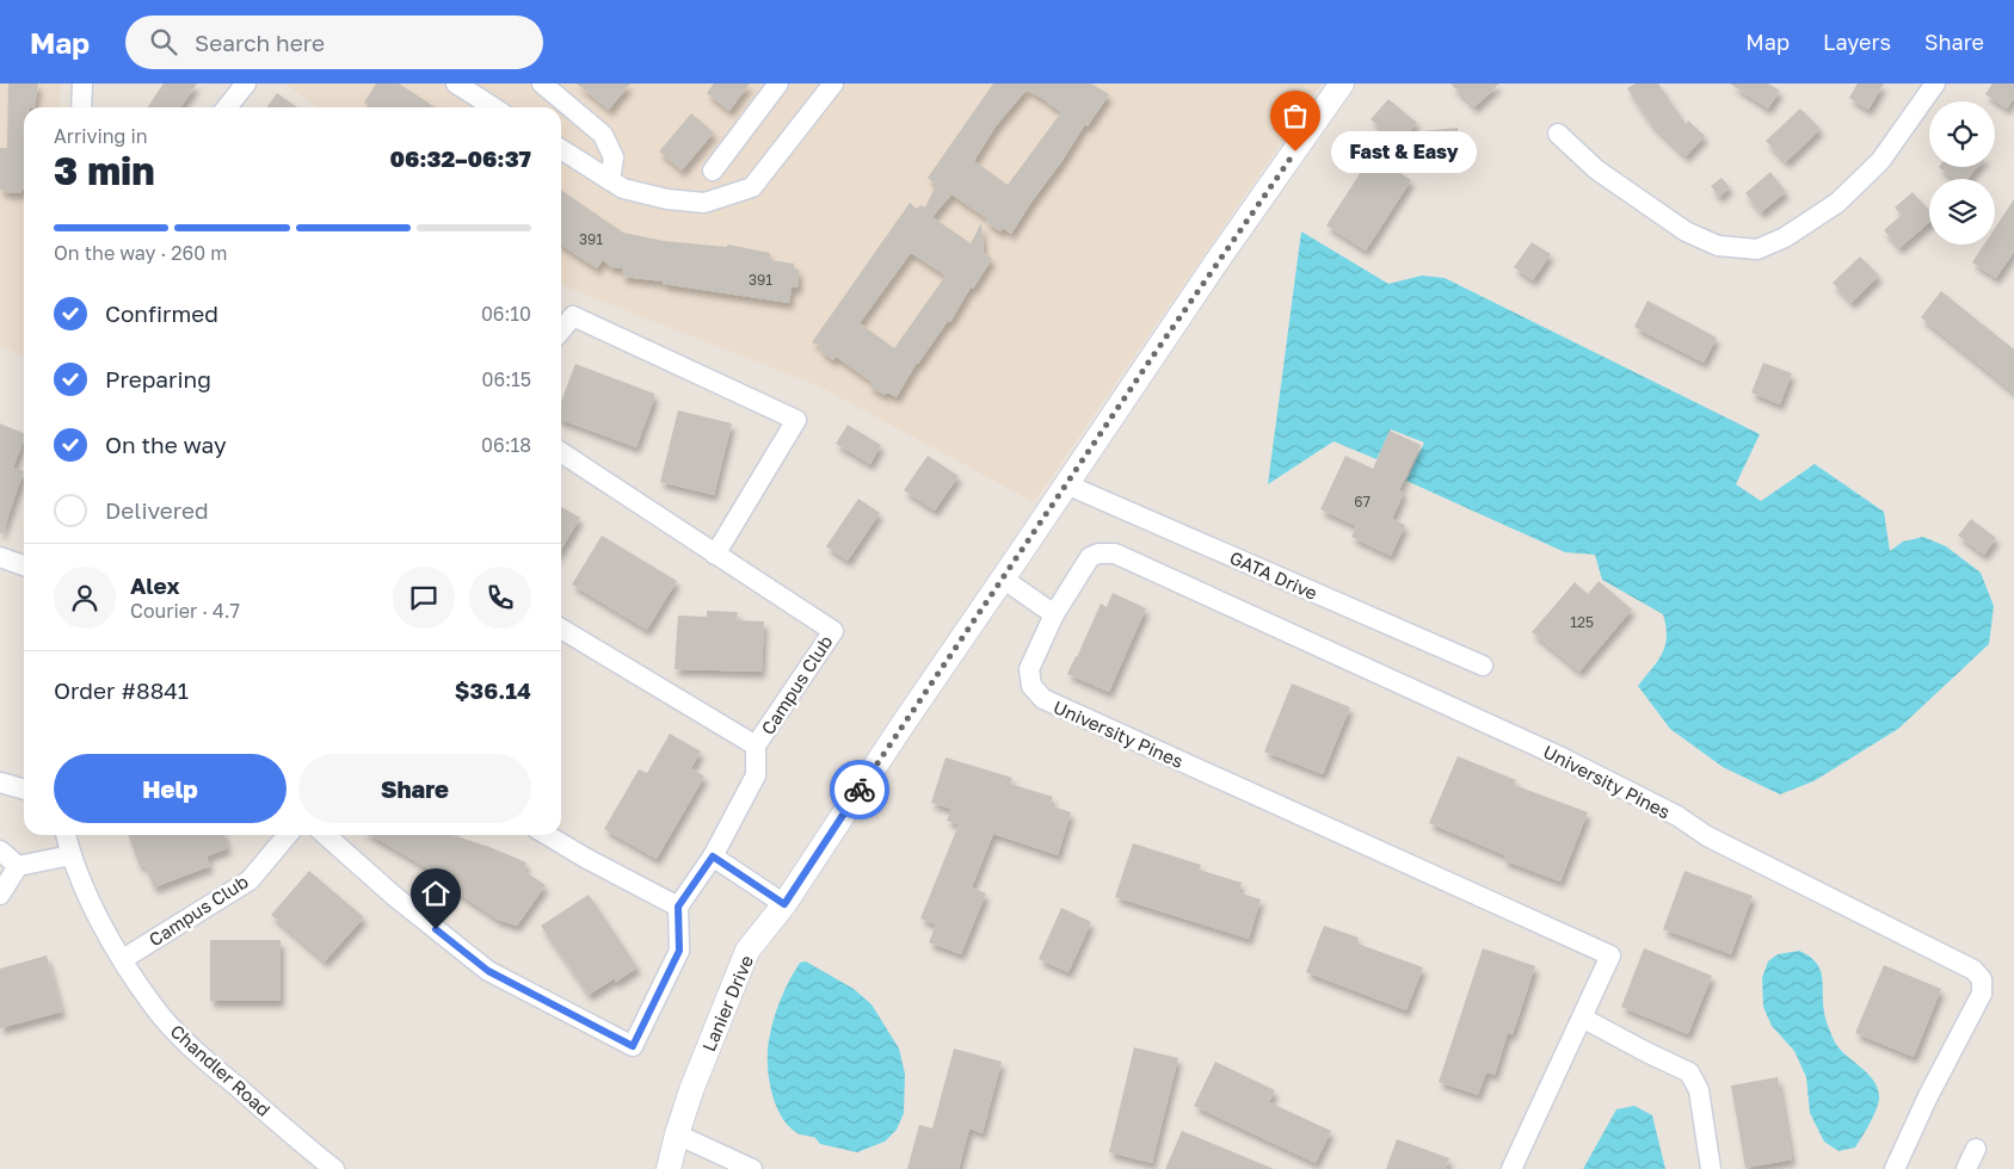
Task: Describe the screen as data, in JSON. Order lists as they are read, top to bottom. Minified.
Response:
{"streets":{"street":["GATA Drive","Campus Club","University Pines","Lanier Drive","Chandler Road"]},"crossings":[["GATA Drive","Lanier Drive"],["Campus Club","Chandler Road"]],"places":["Fast & Easy"],"house_numbers":["391","391","67","125"],"page":{"header":"Map","search":"Search here","nav":["Map","Layers","Share"],"heading":["3 min","Arriving in","06:32–06:37"],"panel":["Alex","Courier · 4.7","Order #8841","$36.14"],"bubble":"Fast & Easy","bar":"On the way · 260 m","list":[["Confirmed","06:10"],["Preparing","06:15"],["On the way","06:18"],"Delivered"],"buttons":["Help","Share"]}}
